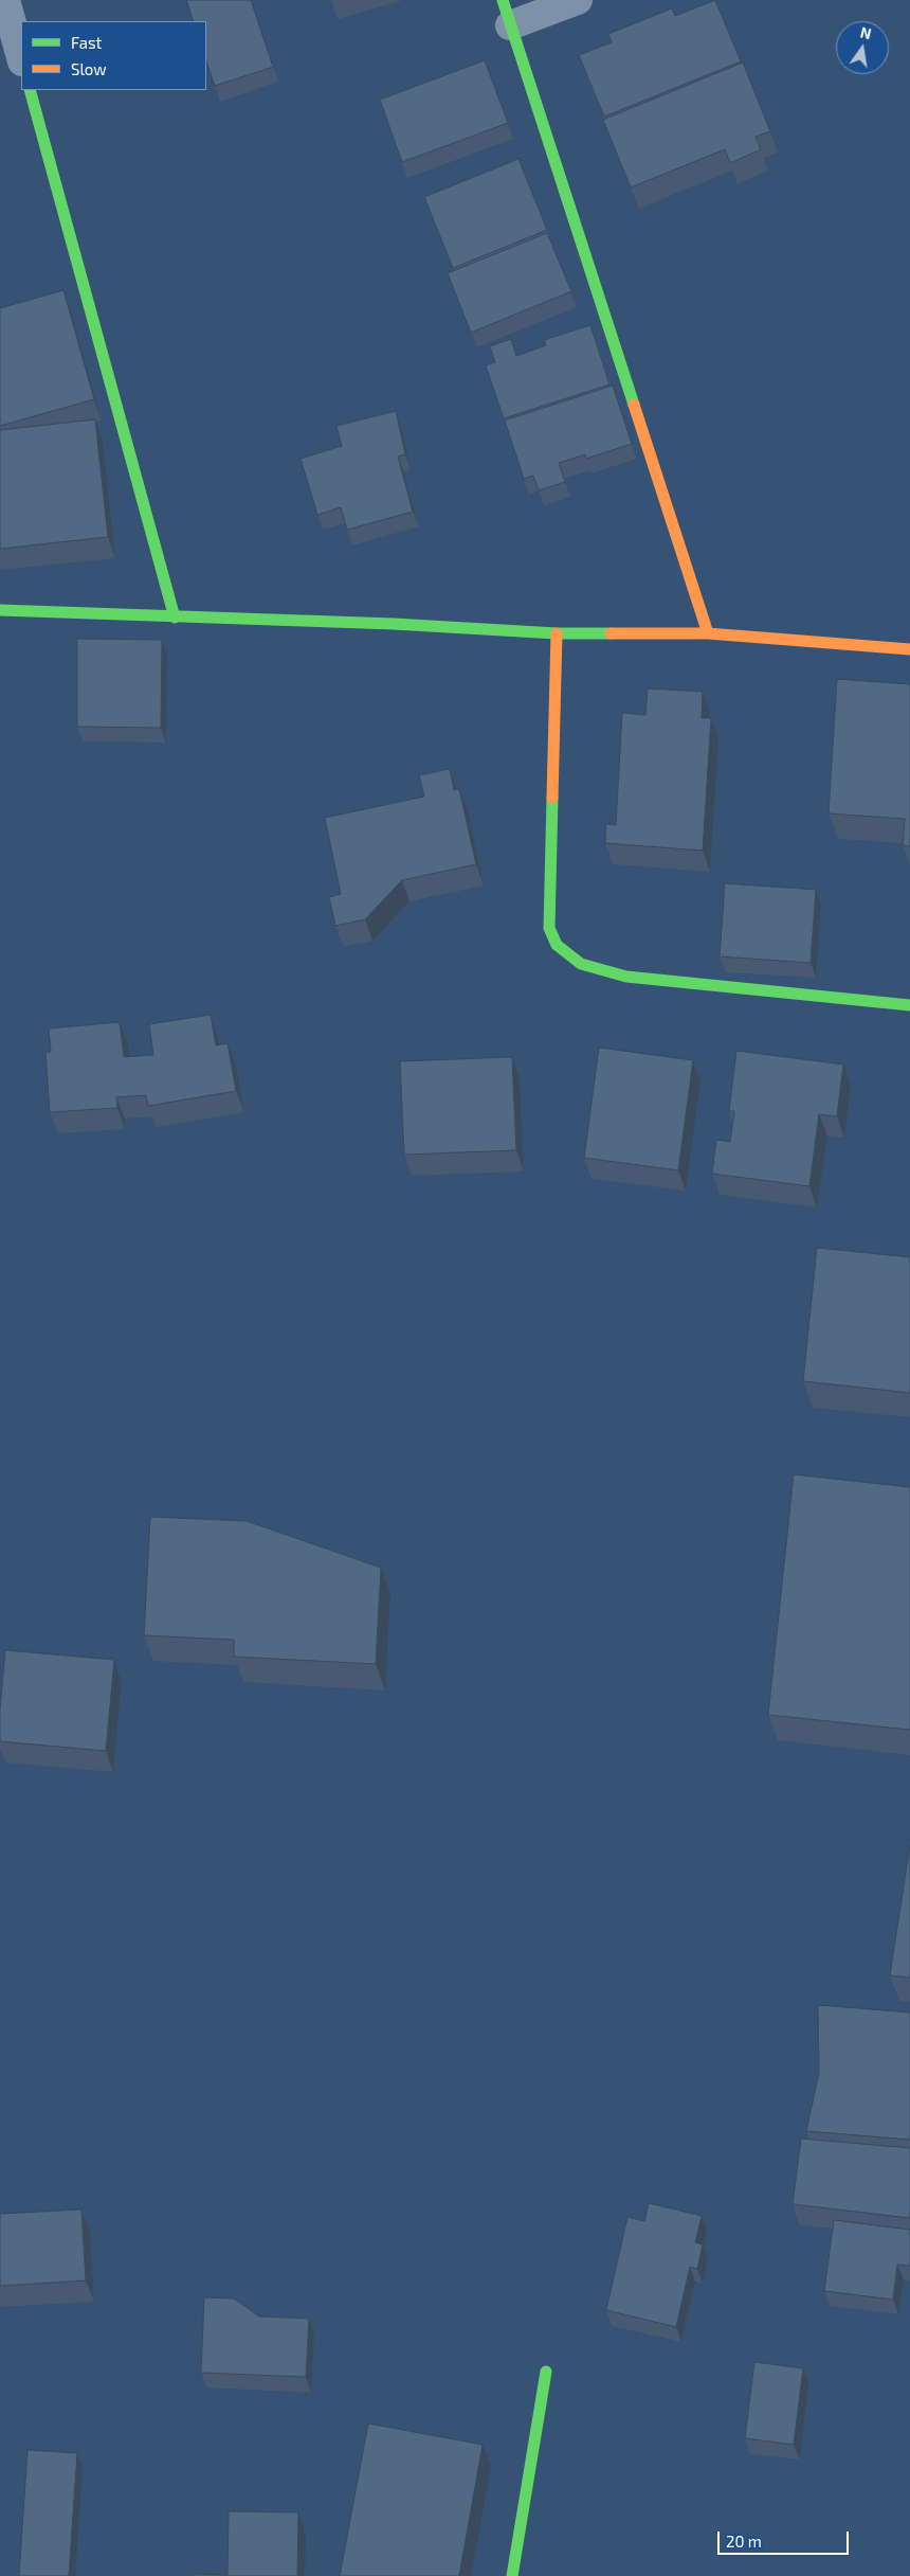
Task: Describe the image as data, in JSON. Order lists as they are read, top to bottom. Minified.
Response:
{"legend":["Fast","Slow"],"scale_bar":"20 m","north":"top"}
